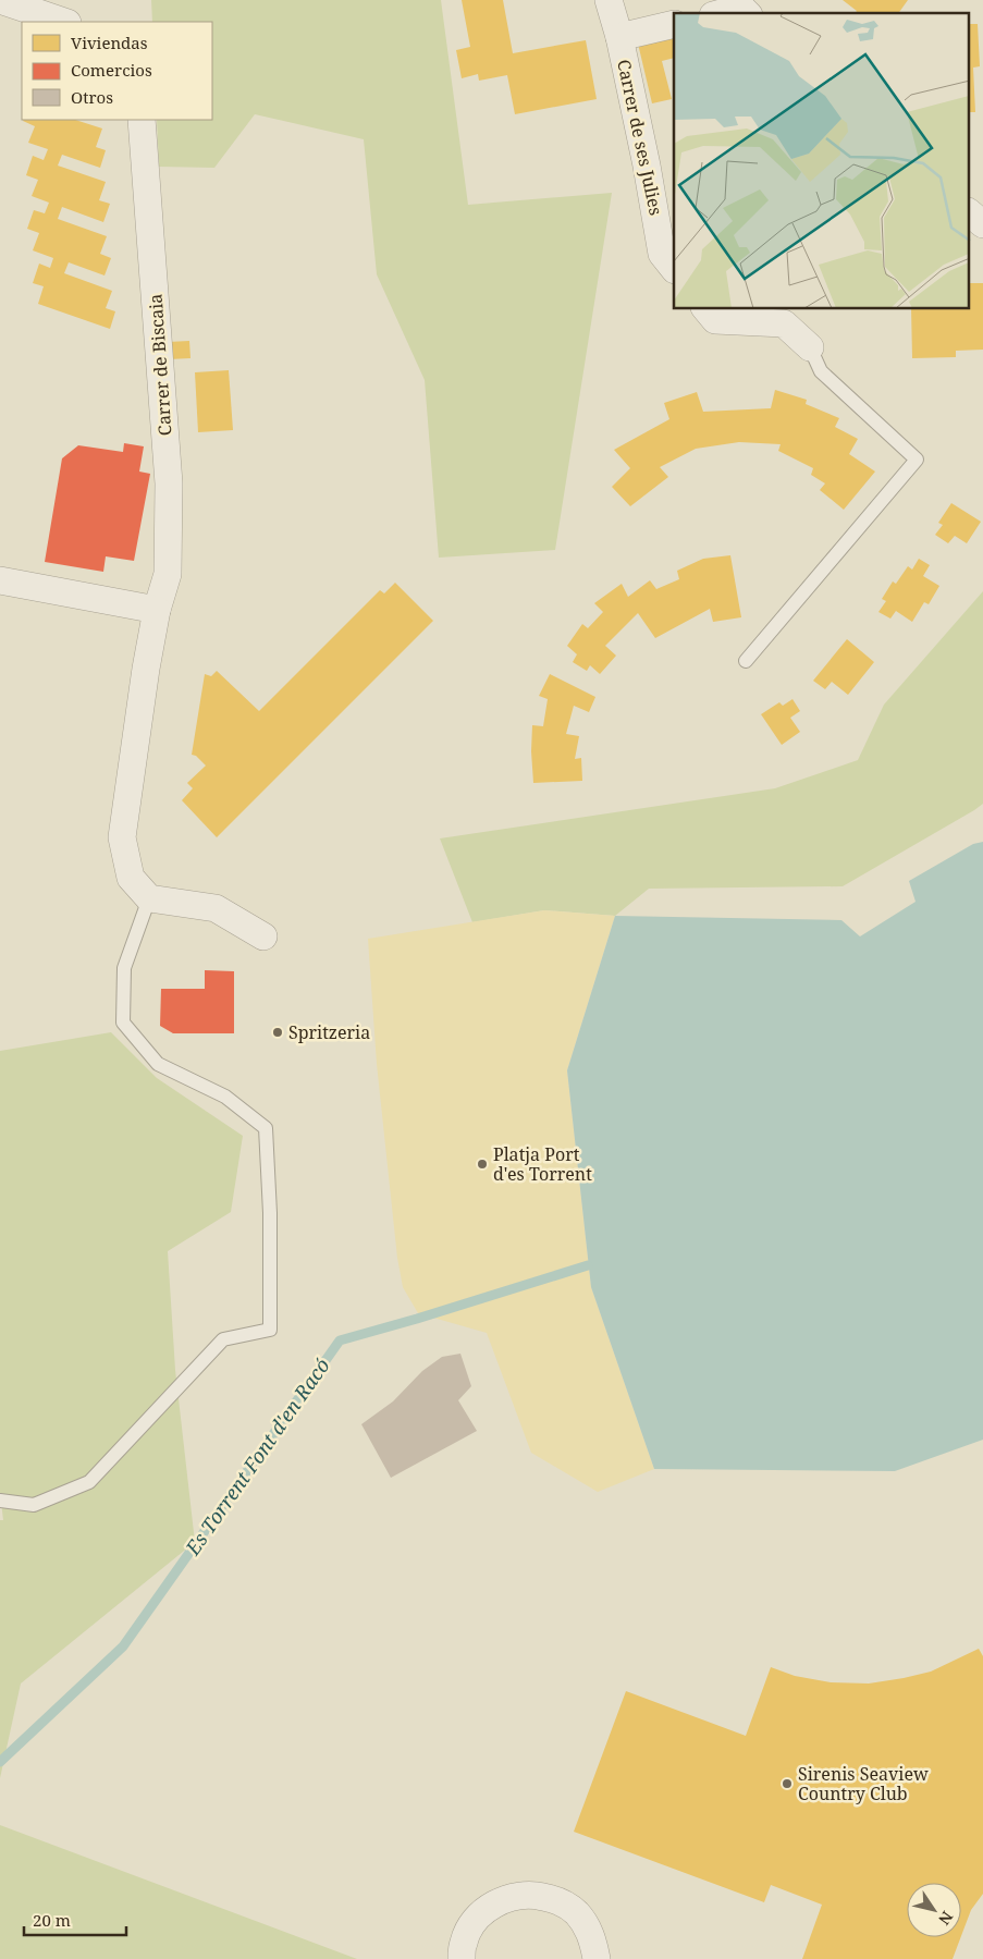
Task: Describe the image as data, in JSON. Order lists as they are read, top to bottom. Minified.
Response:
{"streets":{"street":["Carrer de ses Julies","Carrer de Biscaia"]},"water":["Es Torrent Font d'en Racó"],"places":["Spritzeria","Platja Port d'es Torrent","Sirenis Seaview Country Club"],"legend":["Viviendas","Comercios","Otros"],"scale_bar":"20 m","north":"bottom right"}
